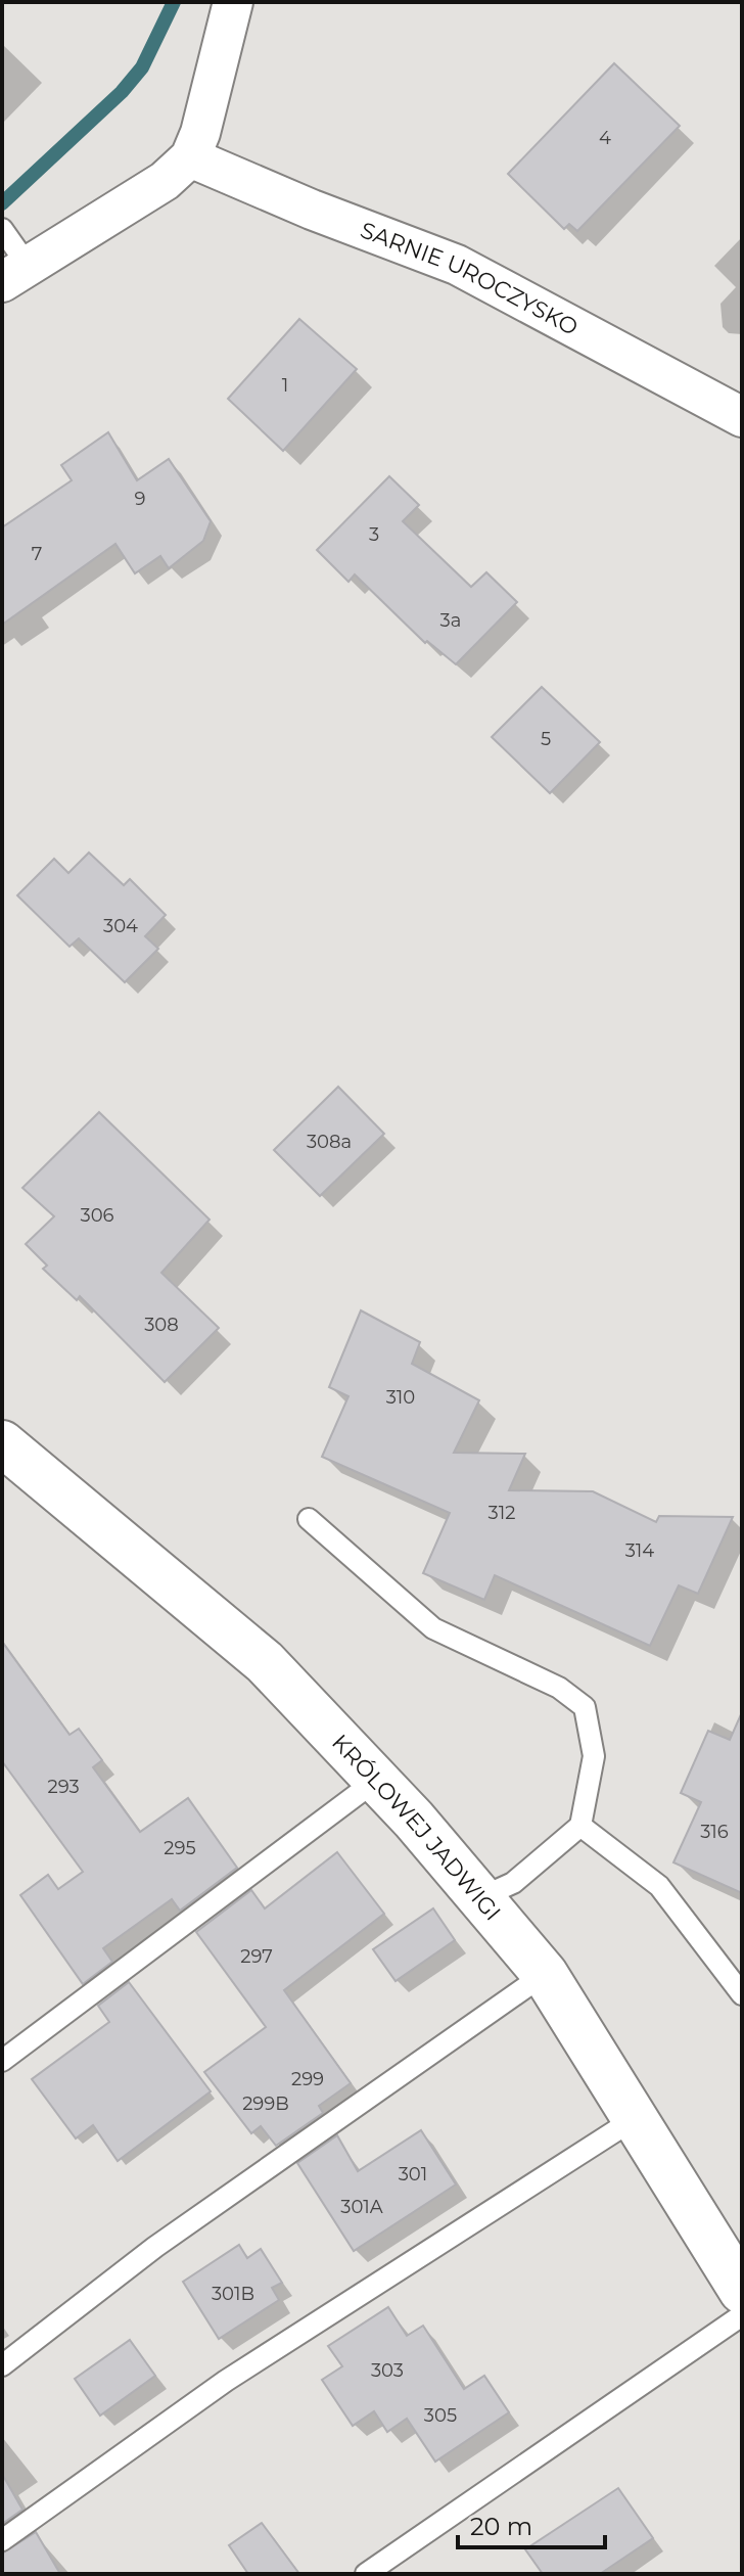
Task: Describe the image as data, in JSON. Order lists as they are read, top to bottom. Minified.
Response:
{"streets":{"street":["SARNIE UROCZYSKO","KRÓLOWEJ JADWIGI"]},"house_numbers":["4","1","9","3","7","3a","5","304","308a","306","308","310","312","314","293","316","295","297","299","299B","301","301A","301B","303","305"],"scale_bar":"20 m"}
